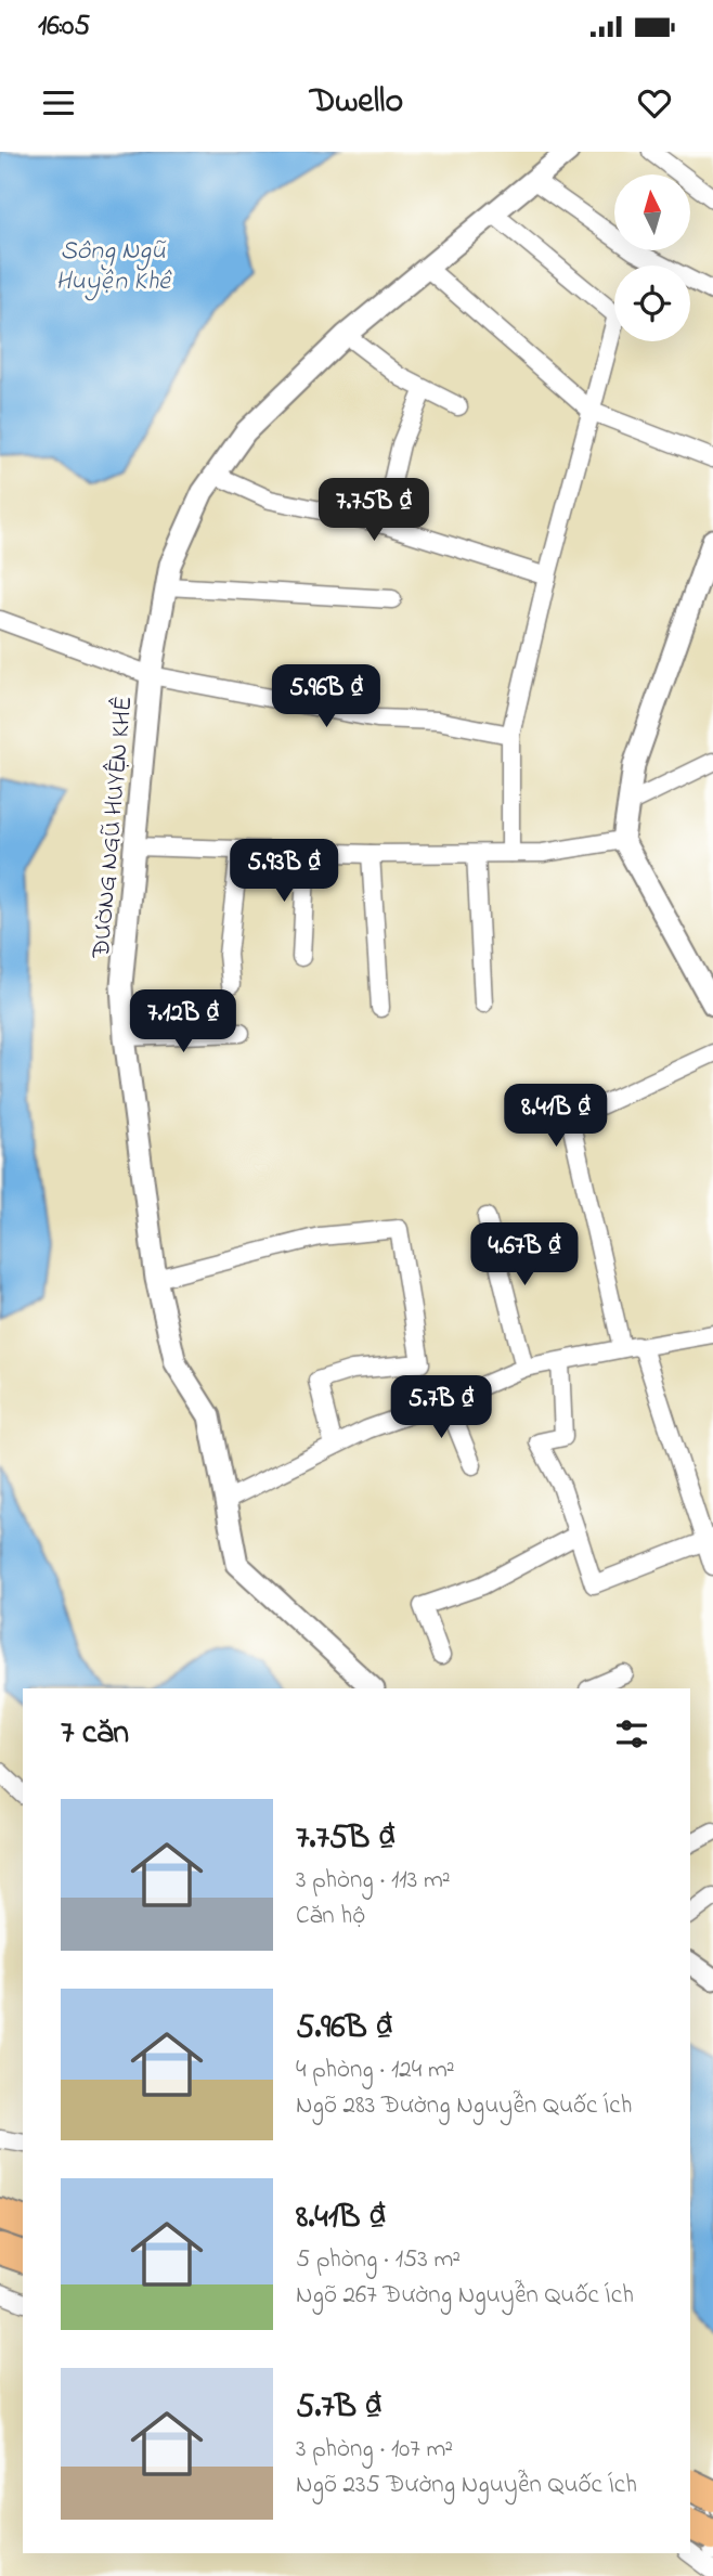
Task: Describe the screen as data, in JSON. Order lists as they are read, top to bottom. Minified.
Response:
{"streets":{"street":["ĐƯỜNG NGŨ HUYỆN KHÊ"]},"water":["Sông Ngũ Huyện Khê"],"north":"top","page":{"status":"16:05","header":"Dwello","price":["7.75B ₫","5.96B ₫","5.93B ₫","7.12B ₫","8.41B ₫","4.67B ₫","5.7B ₫"],"heading":"7 căn","list":[{"name":"7.75B ₫","note":"3 phòng · 113 m² · Căn hộ"},{"name":"5.96B ₫","note":"4 phòng · 124 m² · Ngõ 283 Đường Nguyễn Quốc Ích"},{"name":"8.41B ₫","note":"5 phòng · 153 m² · Ngõ 267 Đường Nguyễn Quốc Ích"},{"name":"5.7B ₫","note":"3 phòng · 107 m² · Ngõ 235 Đường Nguyễn Quốc Ích"}]}}
